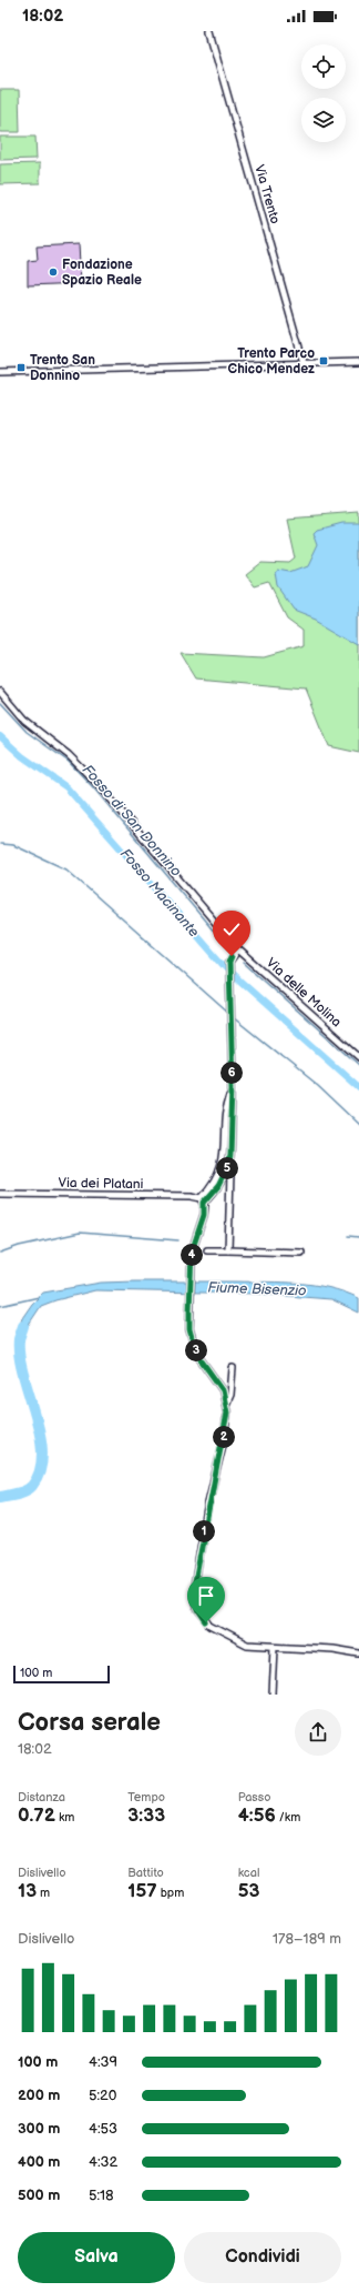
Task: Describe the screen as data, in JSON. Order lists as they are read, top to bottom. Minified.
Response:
{"streets":{"street":["Via Trento","Via delle Molina","Via dei Platani"]},"water":["Fosso di San Donnino","Fosso Macinante","Fiume Bisenzio"],"places":{"other":["Fondazione Spazio Reale"],"transit":["Trento Parco Chico Mendez","Trento San Donnino"]},"scale_bar":"100 m","page":{"status":"18:02","pins":["6","5","4","3","2","1"],"scale":"100 m","heading":["Corsa serale","18:02"],"stats":[["Distanza","0.72 km"],["Tempo","3:33"],["Passo","4:56 /km"],["Dislivello","13 m"],["Battito","157 bpm"],["kcal","53"]],"chart":["Dislivello","178–189 m"],"list":[{"name":"100 m","note":"4:39"},{"name":"200 m","note":"5:20"},{"name":"300 m","note":"4:53"},{"name":"400 m","note":"4:32"},{"name":"500 m","note":"5:18"}],"buttons":["Salva","Condividi"]}}
